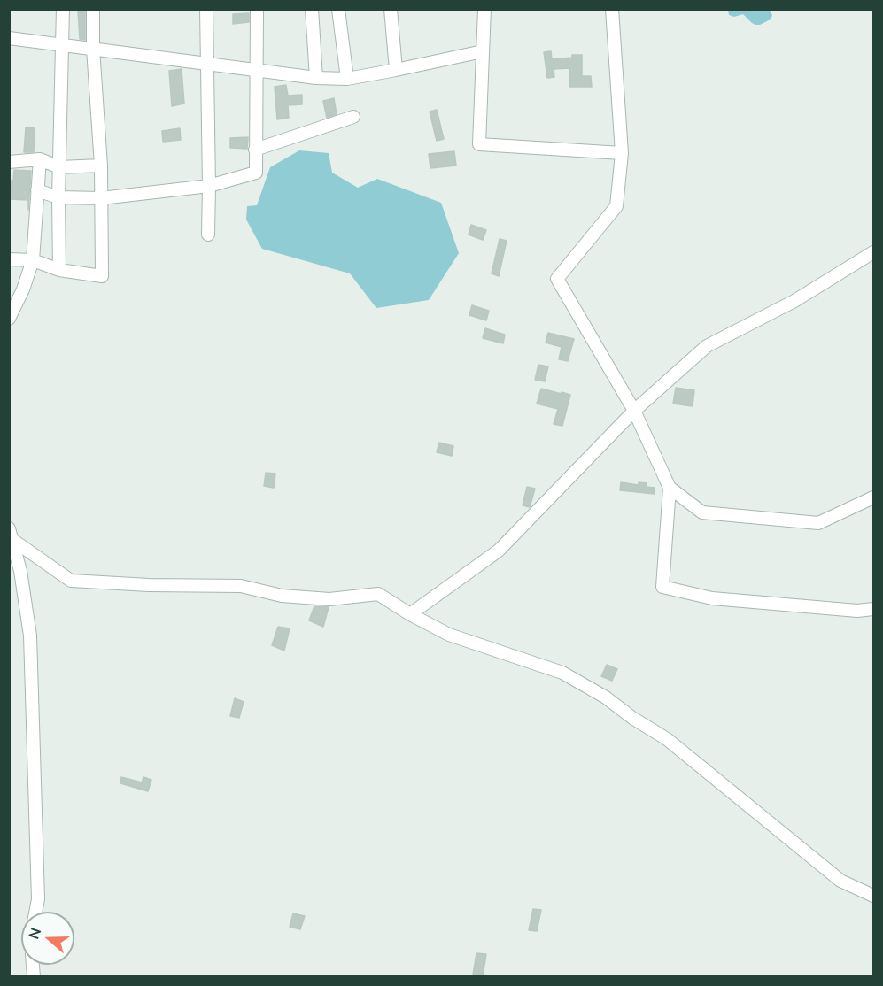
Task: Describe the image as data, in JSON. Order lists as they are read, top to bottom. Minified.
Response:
{"north":"left"}
